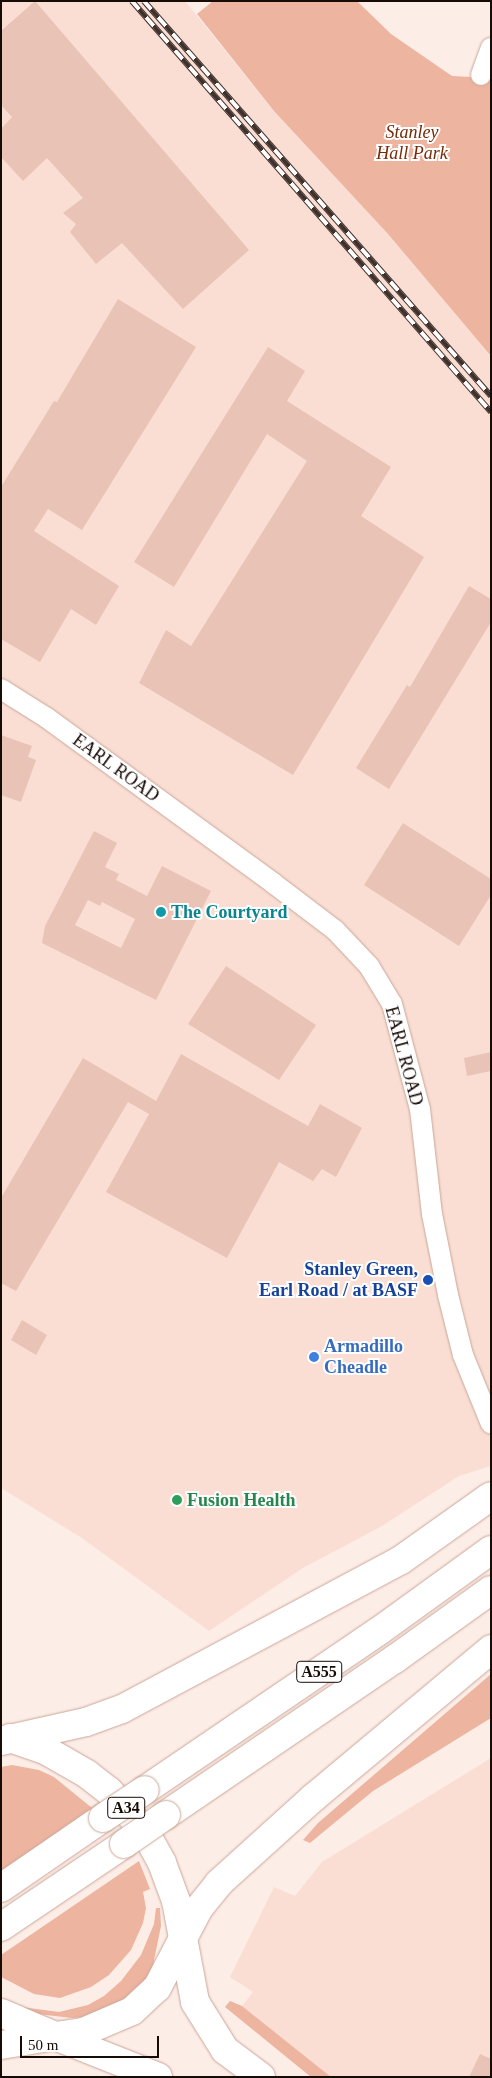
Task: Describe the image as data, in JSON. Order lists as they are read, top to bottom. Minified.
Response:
{"streets":{"highway":["A555","A34"],"street":["EARL ROAD"]},"parks":["Stanley Hall Park"],"places":["The Courtyard","Stanley Green, Earl Road / at BASF","Armadillo Cheadle","Fusion Health"],"scale_bar":"50 m"}
